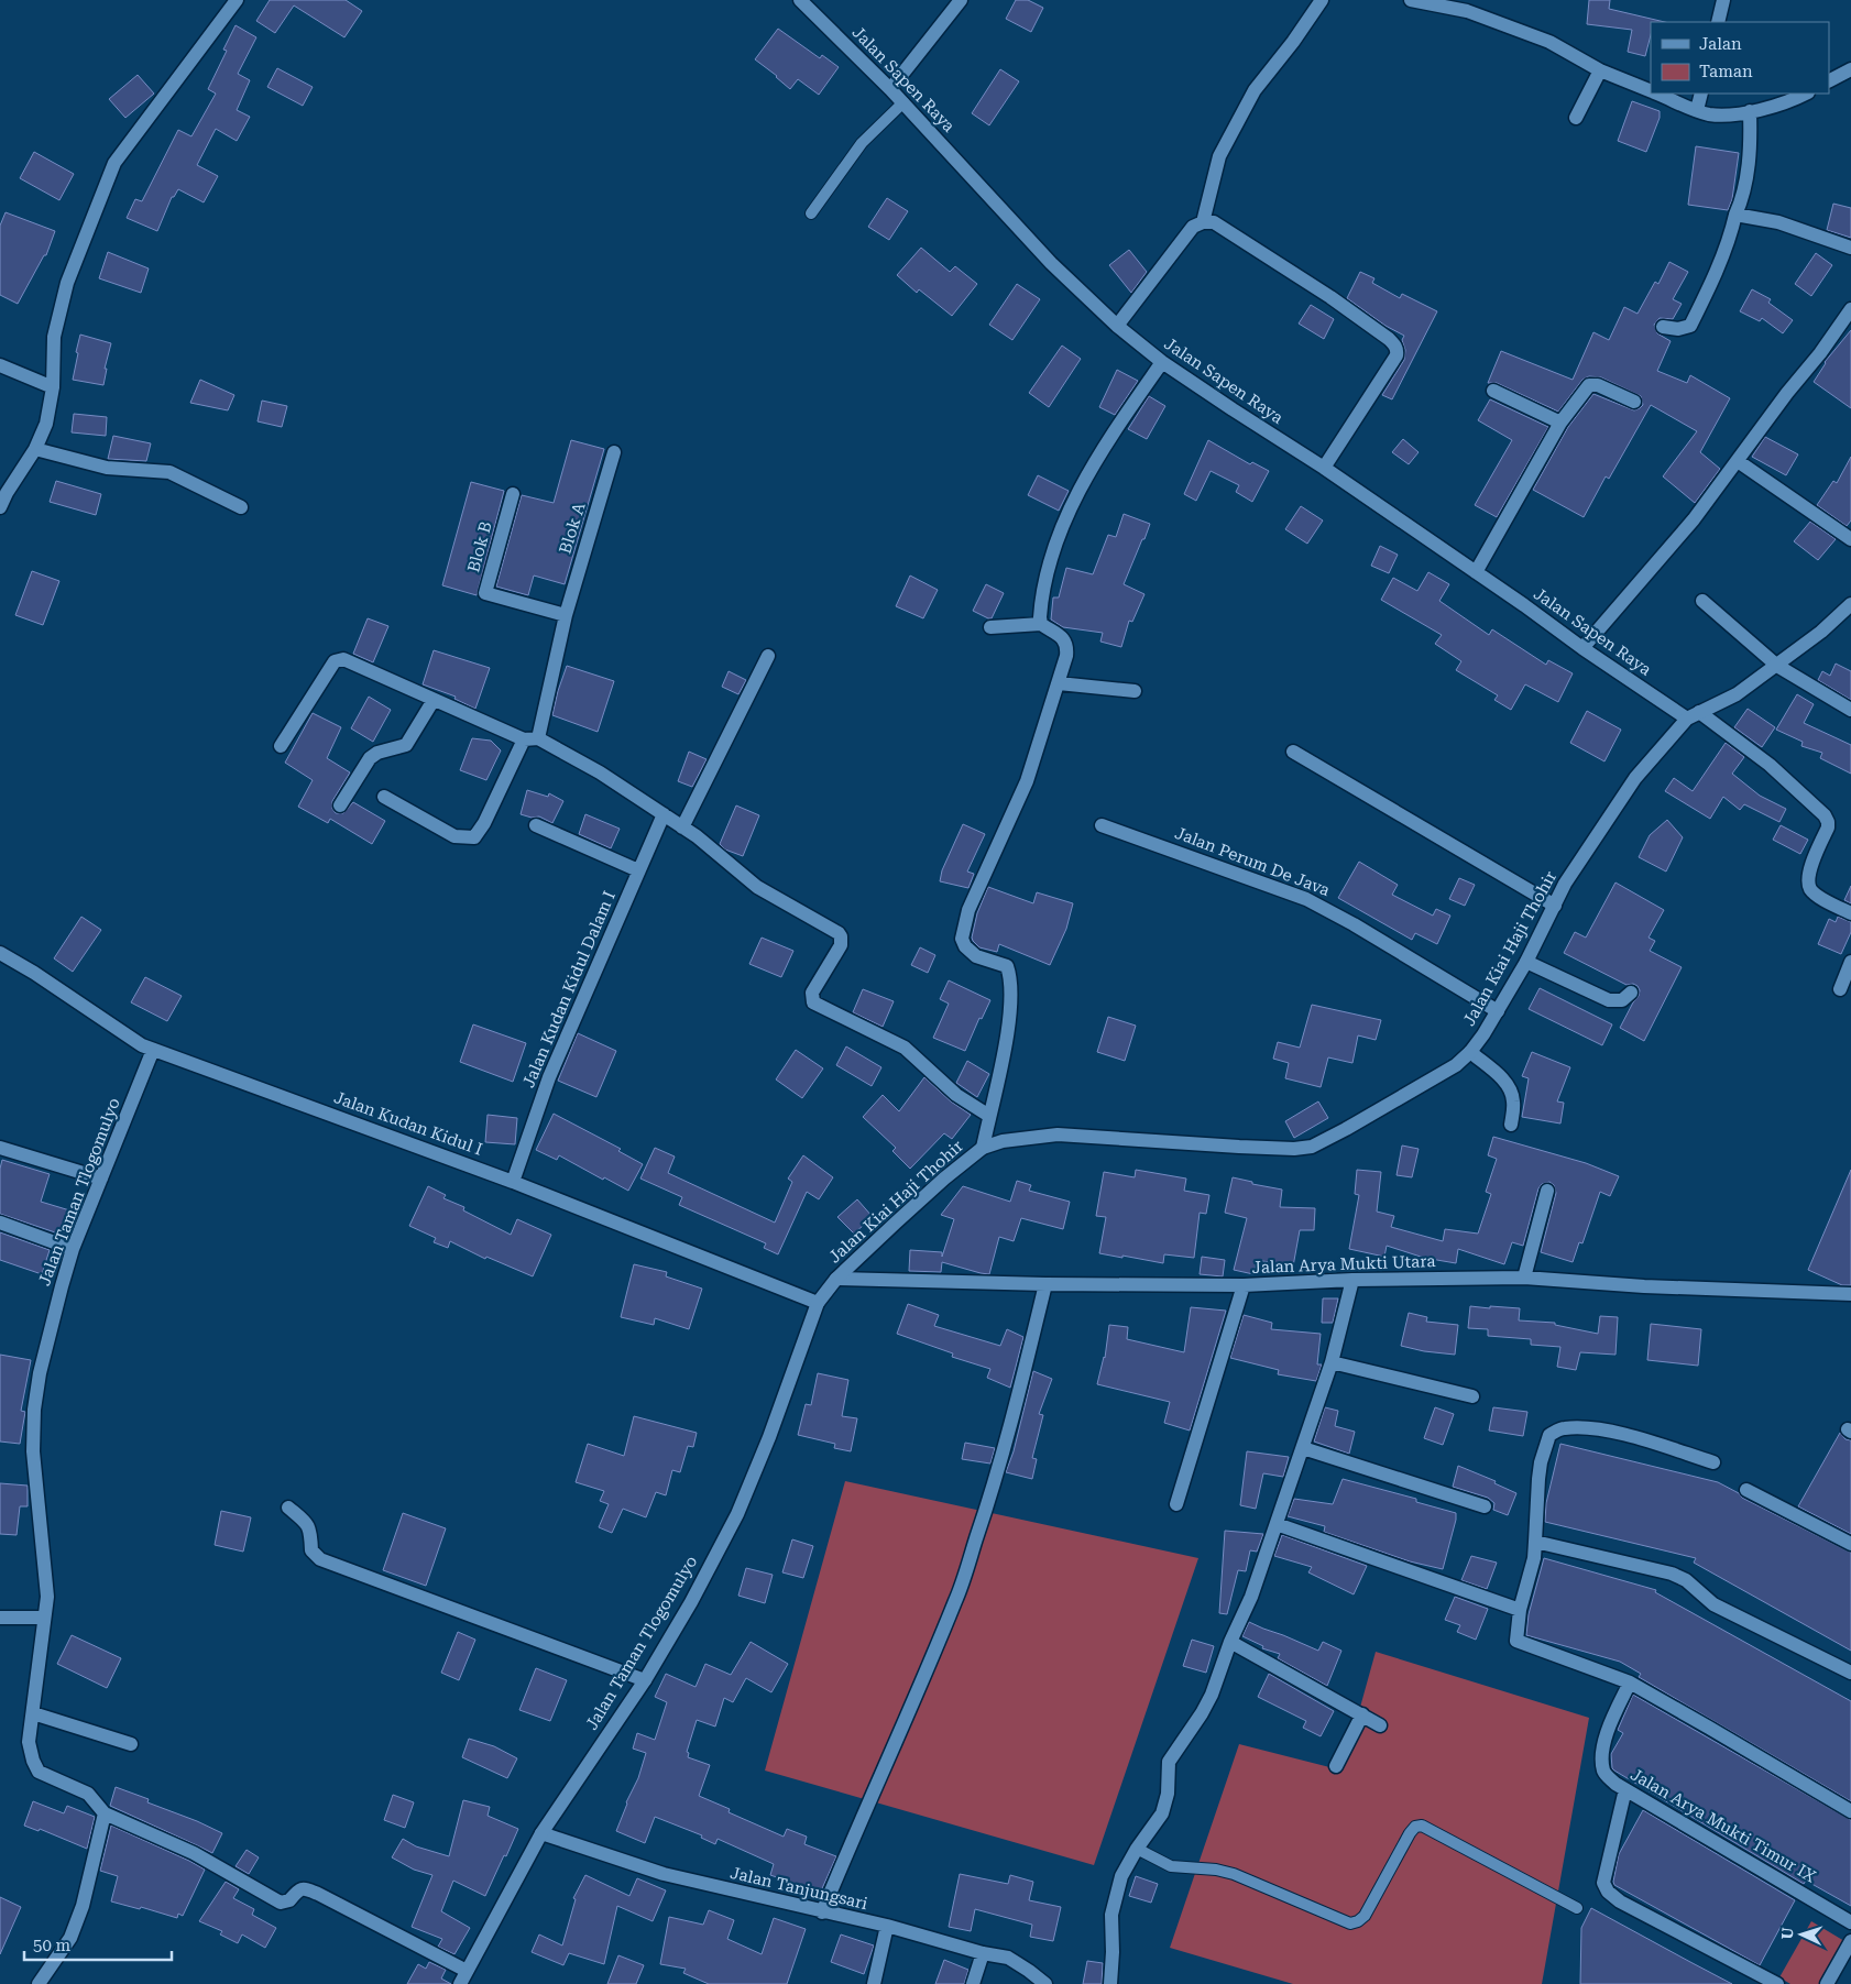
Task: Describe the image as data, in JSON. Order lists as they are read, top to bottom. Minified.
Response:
{"streets":{"street":["Jalan Sapen Raya","Blok A","Blok B","Jalan Perum De Java","Jalan Kiai Haji Thohir","Jalan Kudan Kidul Dalam I","Jalan Kudan Kidul I","Jalan Taman Tlogomulyo","Jalan Arya Mukti Utara","Jalan Arya Mukti Timur IX","Jalan Tanjungsari"]},"crossings":[["Jalan Sapen Raya","Jalan Kiai Haji Thohir"],["Blok A","Blok B"],["Jalan Perum De Java","Jalan Kiai Haji Thohir"],["Jalan Kiai Haji Thohir","Jalan Kudan Kidul I"],["Jalan Kiai Haji Thohir","Jalan Taman Tlogomulyo"],["Jalan Kiai Haji Thohir","Jalan Arya Mukti Utara"],["Jalan Kudan Kidul Dalam I","Jalan Kudan Kidul I"],["Jalan Kudan Kidul I","Jalan Taman Tlogomulyo"],["Jalan Taman Tlogomulyo","Jalan Tanjungsari"]],"legend":["Jalan","Taman"],"scale_bar":"50 m","north":"left"}
